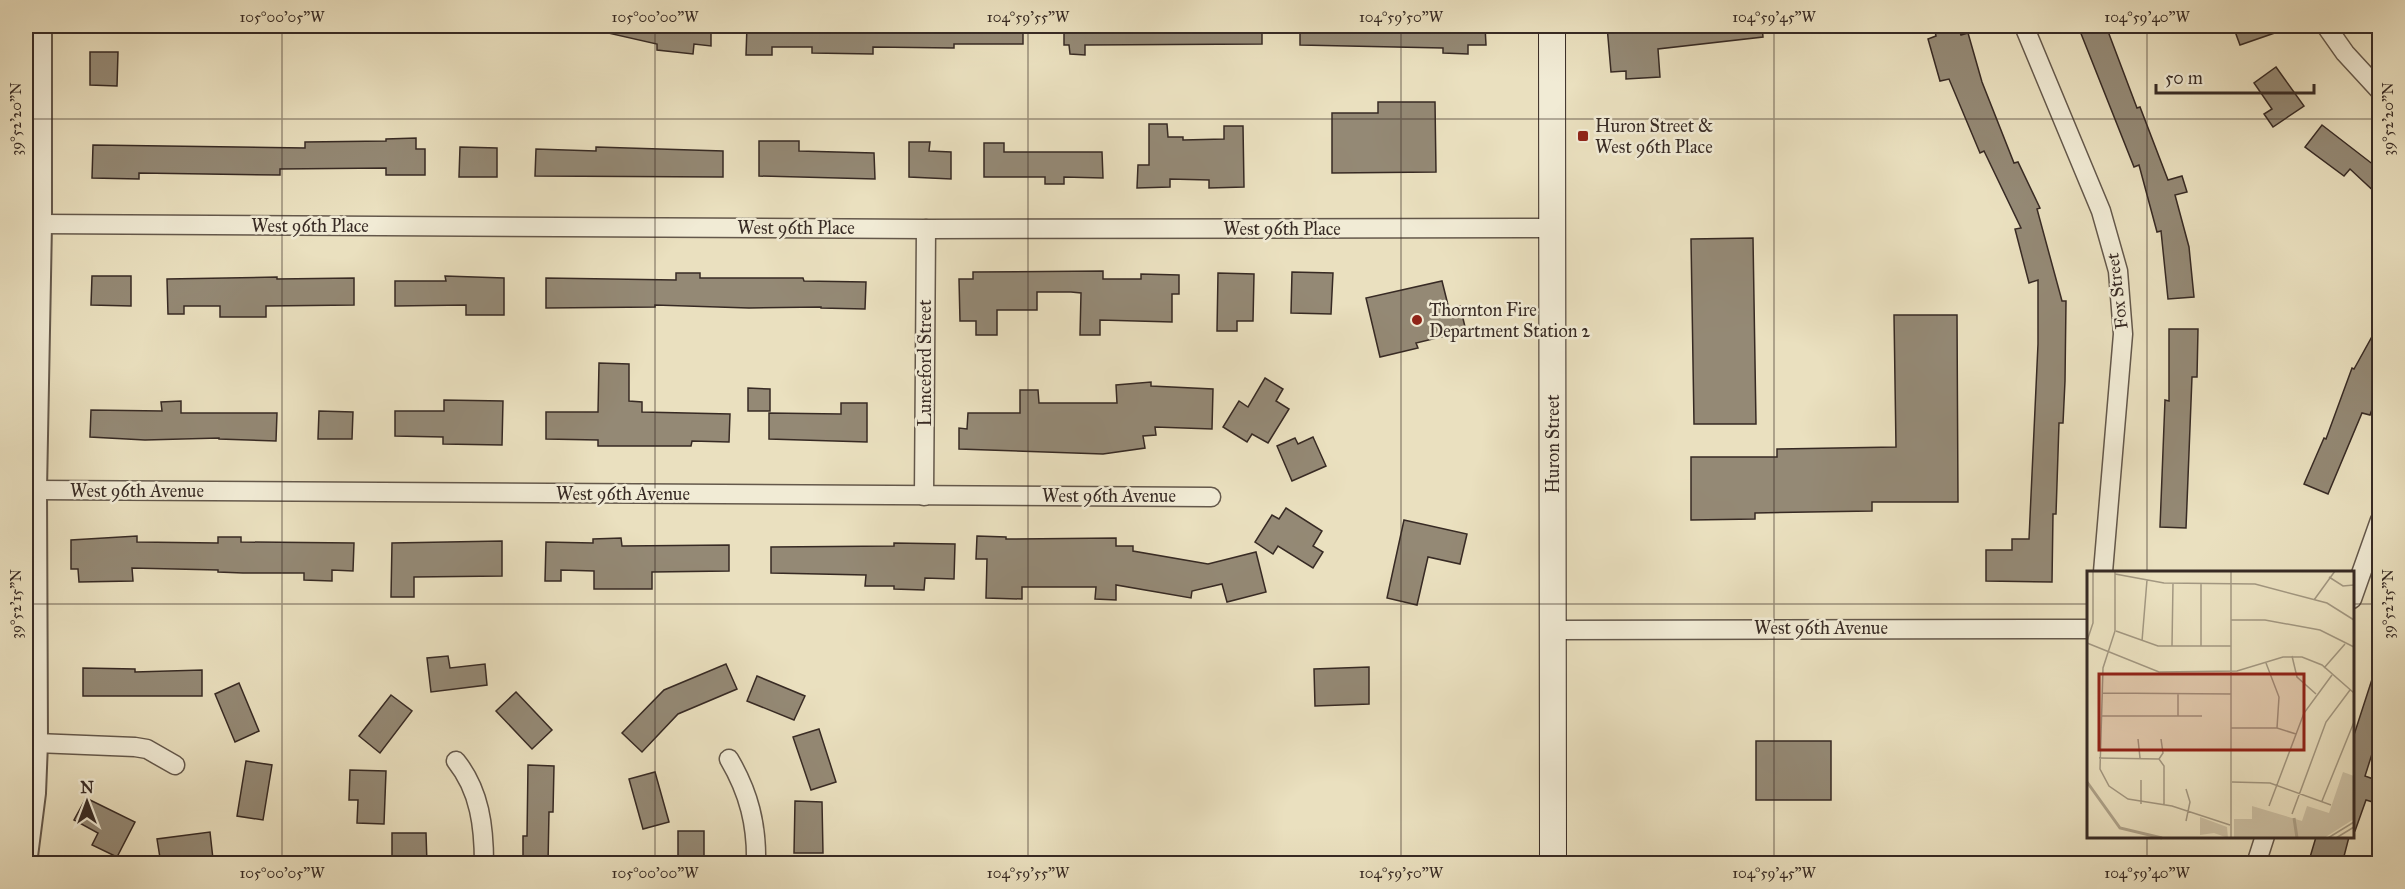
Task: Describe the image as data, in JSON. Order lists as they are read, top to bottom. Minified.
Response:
{"streets":{"main road":["Huron Street"],"street":["West 96th Place","Fox Street","Lunceford Street","West 96th Avenue"]},"crossings":[["West 96th Place","Lunceford Street"],["West 96th Place","Huron Street"],["Lunceford Street","West 96th Avenue"],["Huron Street","West 96th Avenue"]],"places":{"transit":["Huron Street & West 96th Place"],"other":["Thornton Fire Department Station 2"]},"scale_bar":"50 m","north":"top","coordinates":["105°00'05\"W","105°00'00\"W","104°59'55\"W","104°59'50\"W","104°59'45\"W","104°59'40\"W","39°52'20\"N","39°52'15\"N"]}
